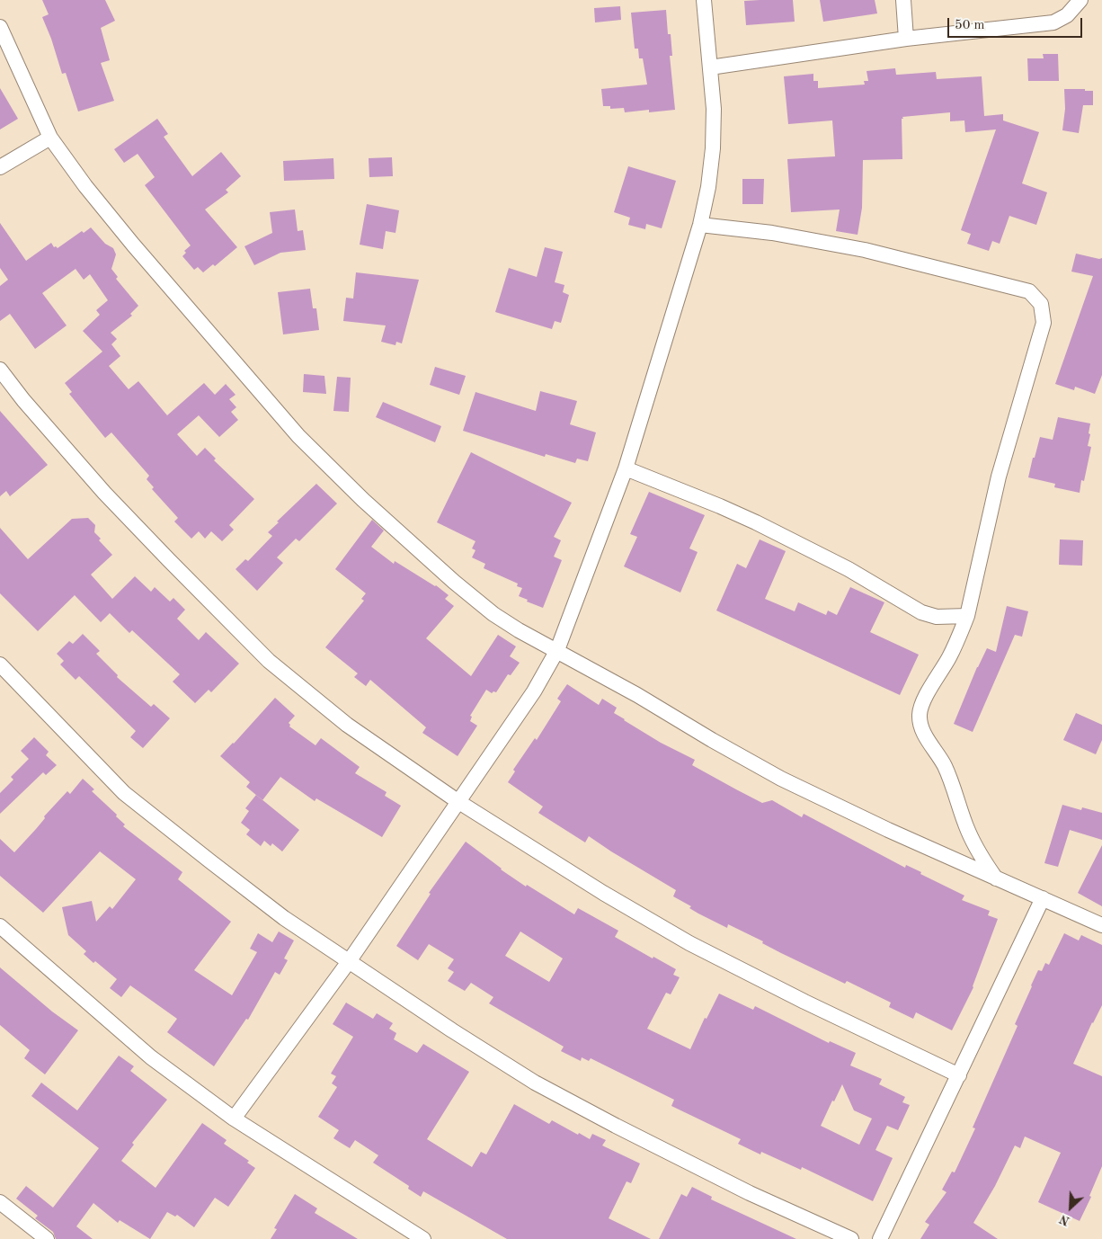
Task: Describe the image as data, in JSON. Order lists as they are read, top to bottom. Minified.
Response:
{"scale_bar":"50 m","north":"bottom left"}
